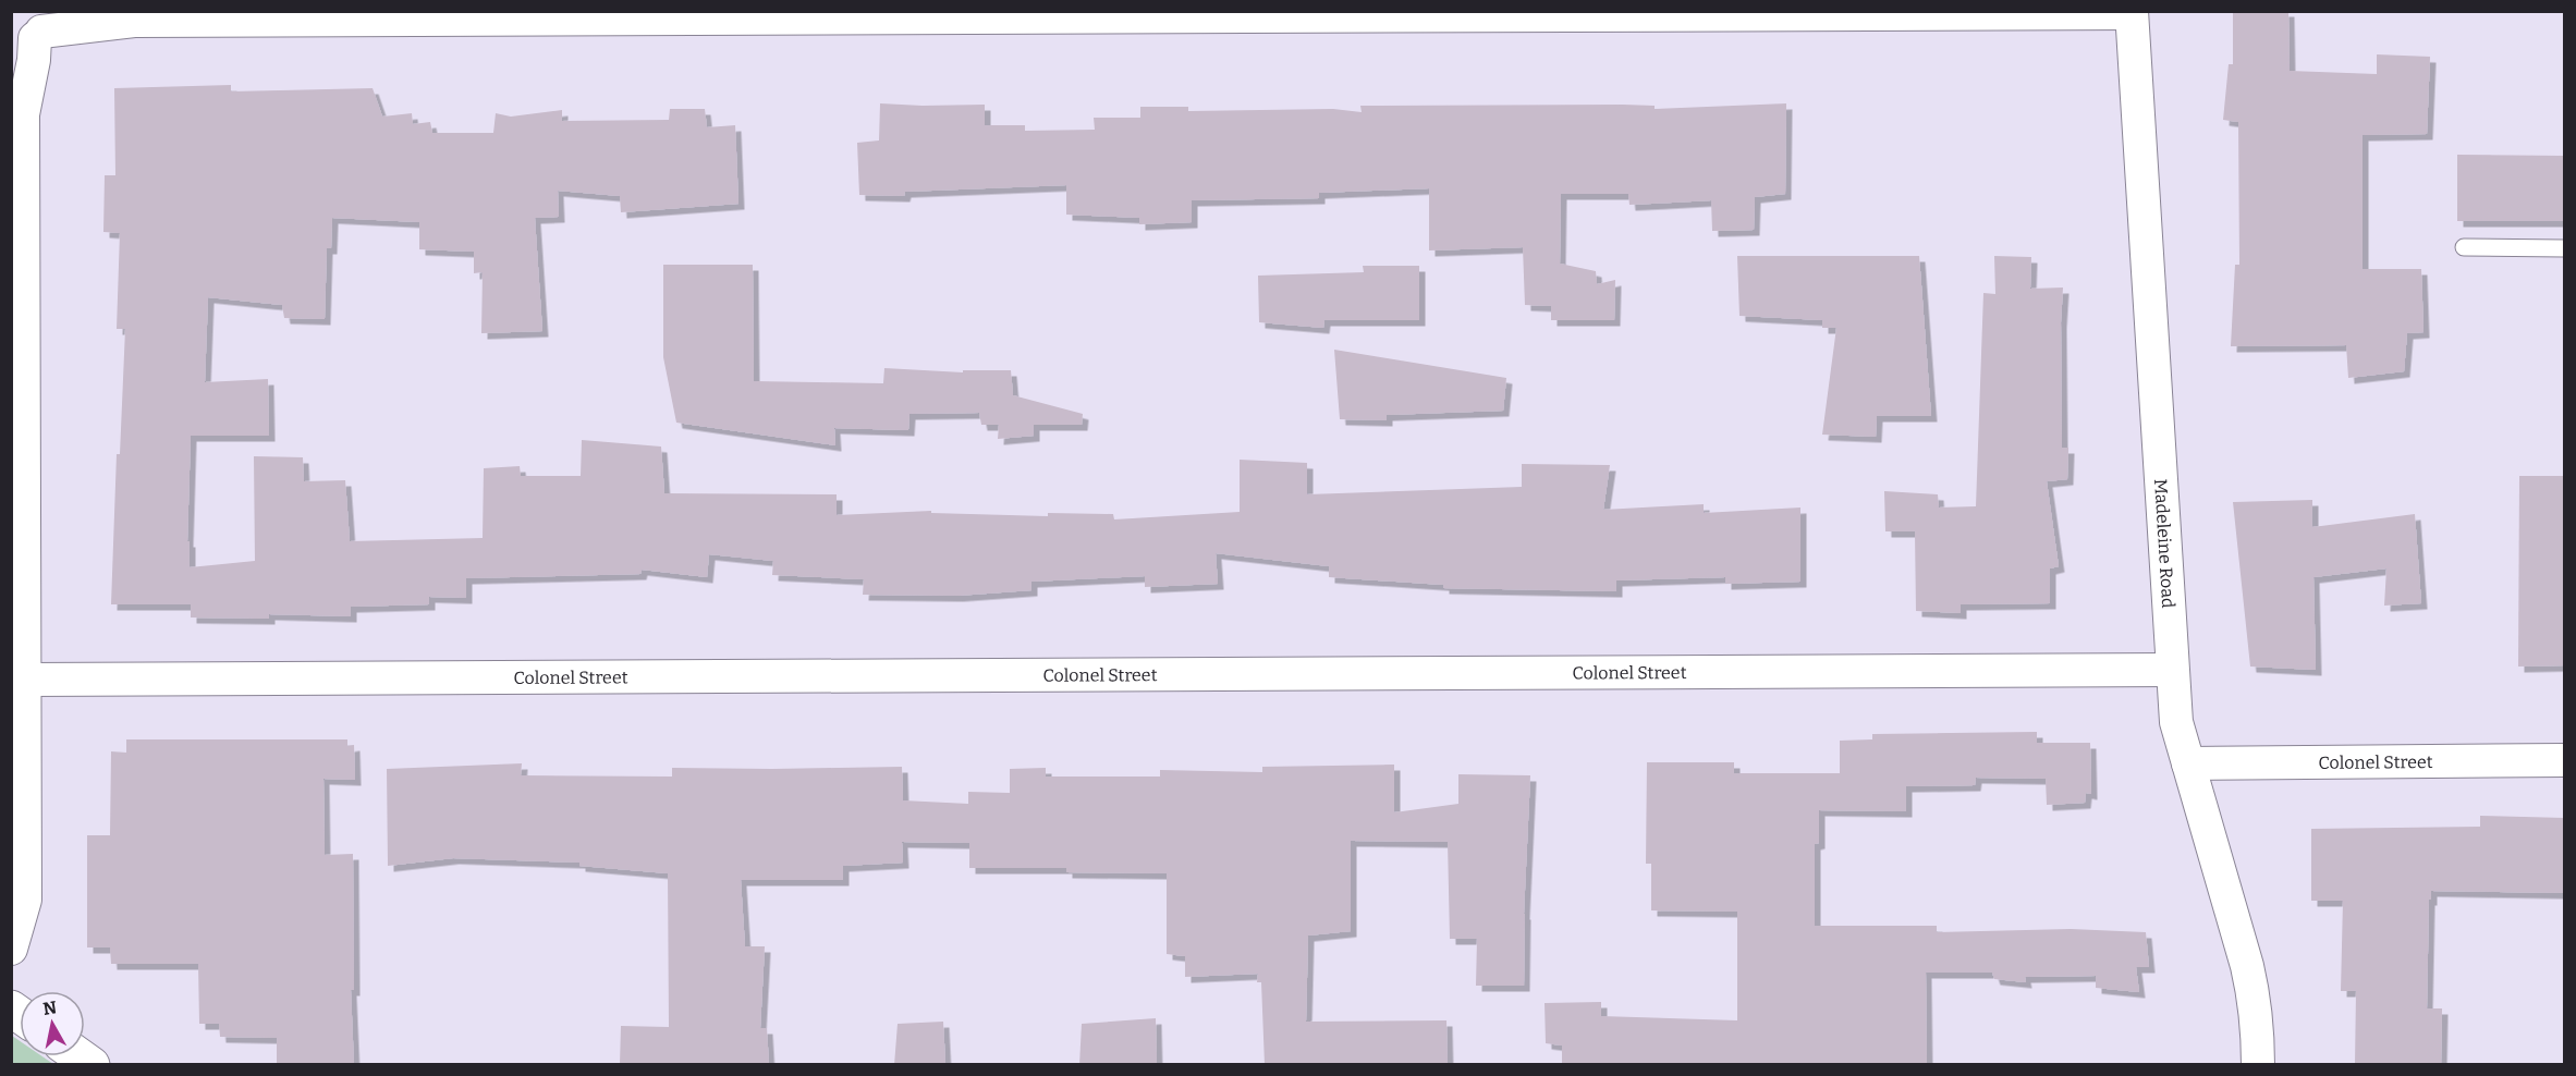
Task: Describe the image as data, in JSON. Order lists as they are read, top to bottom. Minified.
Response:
{"streets":{"street":["Madeleine Road","Colonel Street"]},"crossings":[["Madeleine Road","Colonel Street"]],"north":"top"}
